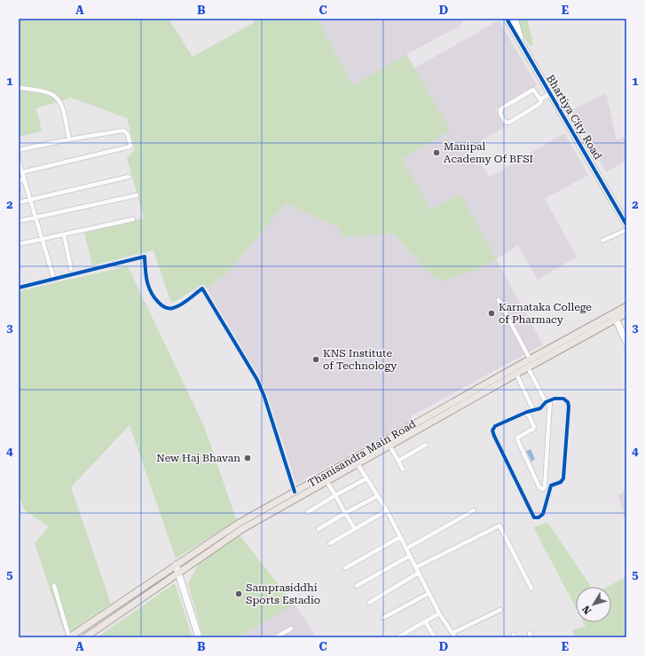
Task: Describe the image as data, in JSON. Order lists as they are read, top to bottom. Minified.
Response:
{"streets":{"main road":["Thanisandra Main Road"],"street":["Bhartiya City Road"]},"places":["Manipal Academy Of BFSI","Karnataka College of Pharmacy","KNS Institute of Technology","New Haj Bhavan","Samprasiddhi Sports Estadio"],"north":"bottom left","grid":{"columns":["A","B","C","D","E"],"rows":["1","2","3","4","5"]}}
